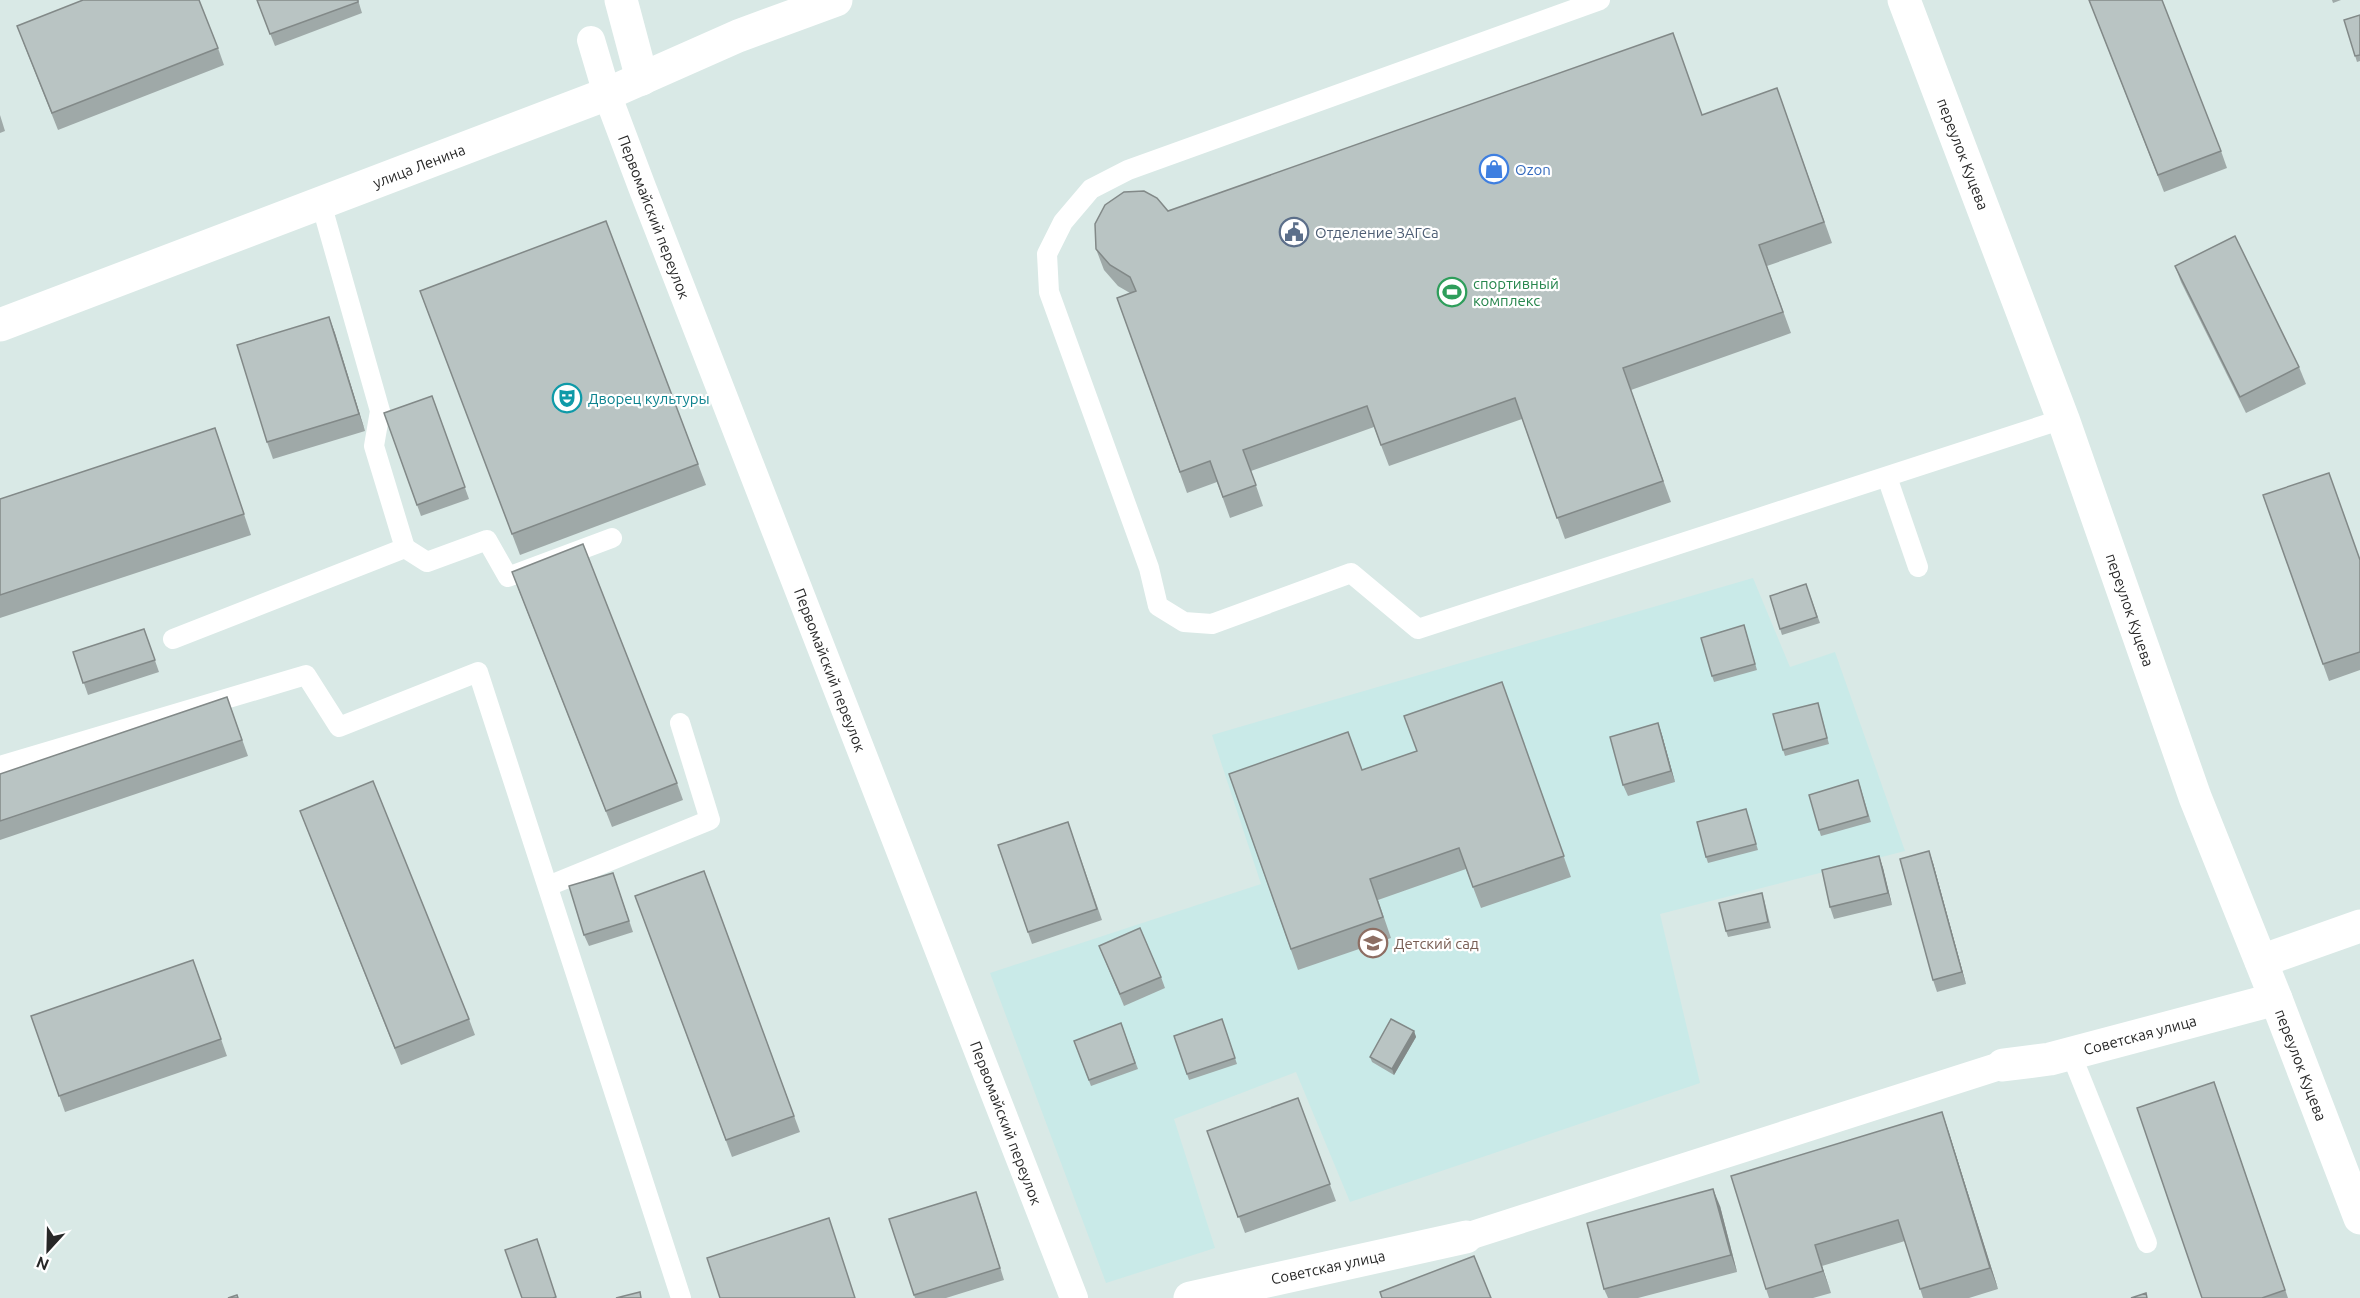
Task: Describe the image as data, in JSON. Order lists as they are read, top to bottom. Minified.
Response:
{"streets":{"street":["переулок Куцева","улица Ленина","Первомайский переулок","Советская улица"]},"crossings":[["переулок Куцева","Советская улица"],["улица Ленина","Первомайский переулок"]],"places":{"shop":["Ozon"],"public building":["Отделение ЗАГСа"],"sports":["спортивный комплекс"],"theatre":["Дворец культуры"],"school or university":["Детский сад"]},"north":"bottom"}
